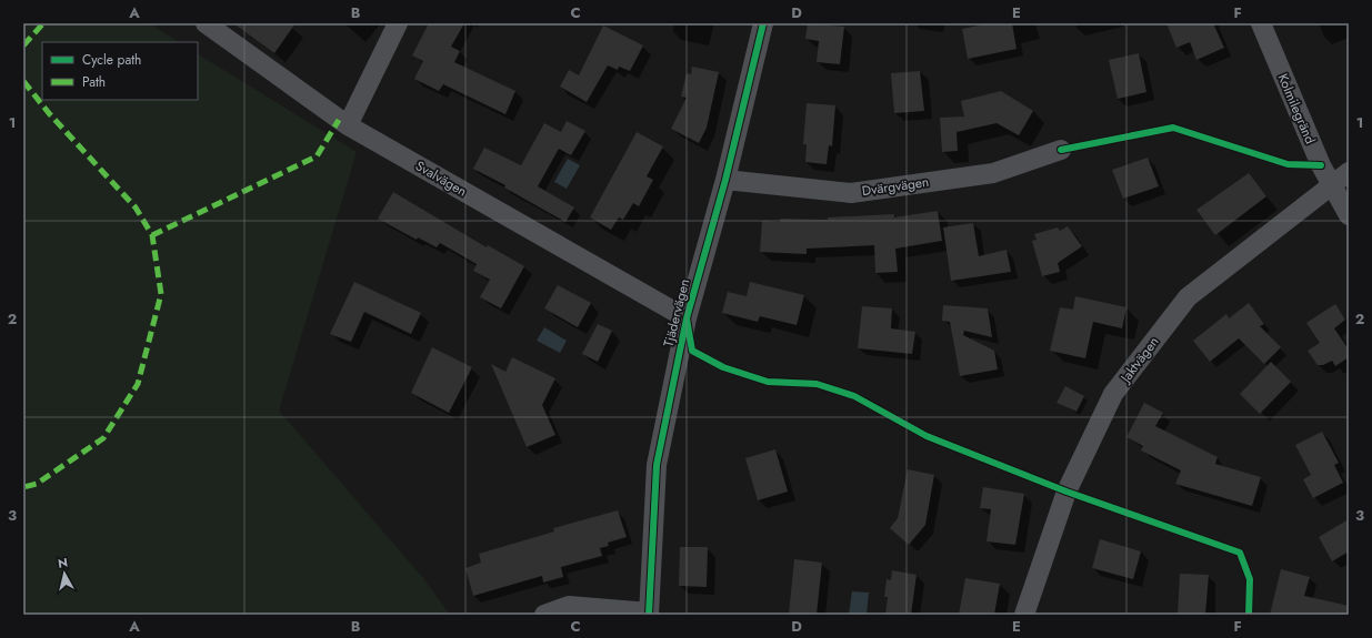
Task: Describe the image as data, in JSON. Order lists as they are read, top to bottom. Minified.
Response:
{"streets":{"street":["Kolmilegränd","Svalvägen","Dvärgvägen","Tjädervägen","Jaktvägen"]},"crossings":[["Kolmilegränd","Jaktvägen"],["Svalvägen","Tjädervägen"],["Dvärgvägen","Tjädervägen"]],"legend":["Cycle path","Path"],"north":"top","grid":{"columns":["A","B","C","D","E","F"],"rows":["1","2","3"]}}
